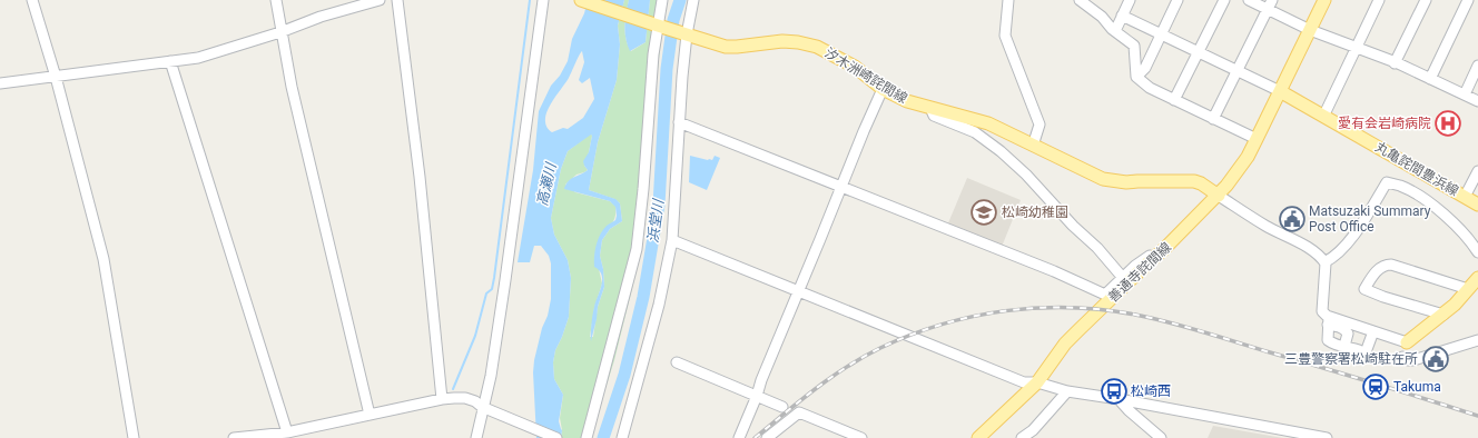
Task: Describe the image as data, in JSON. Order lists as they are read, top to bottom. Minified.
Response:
{"streets":{"main road":["汐木洲崎詫間線","丸亀詫間豊浜線","善通寺詫間線"]},"crossings":[["汐木洲崎詫間線","善通寺詫間線"],["丸亀詫間豊浜線","善通寺詫間線"]],"water":["高瀬川","浜堂川"],"places":{"hospital":["愛有会岩崎病院"],"school or university":["松崎幼稚園"],"public building":["Matsuzaki Summary Post Office","三豊警察署松崎駐在所"],"station":["Takuma"],"bus stop":["松崎西"]}}
